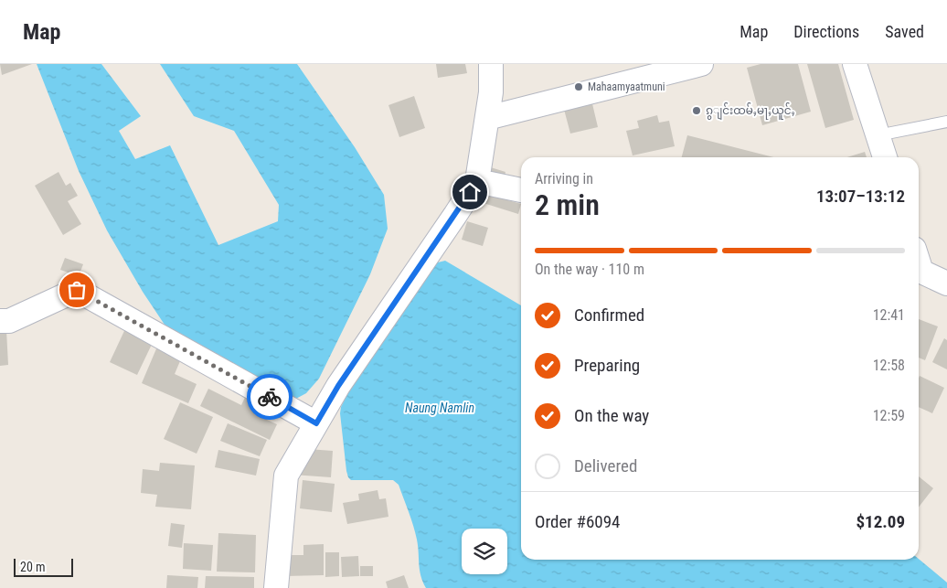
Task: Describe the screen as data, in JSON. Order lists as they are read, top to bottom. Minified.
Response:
{"water":["Naung Namlin"],"places":["Mahaamyaatmuni","ၵွျင်းထမ်ႇမႃႇယူင်ႇ"],"scale_bar":"20 m","page":{"header":"Map","nav":["Map","Directions","Saved"],"heading":["2 min","Arriving in","13:07–13:12"],"panel":["Order #6094","$12.09"],"bar":"On the way · 110 m","list":[["Confirmed","12:41"],["Preparing","12:58"],["On the way","12:59"],"Delivered"],"scale":"20 m"}}
